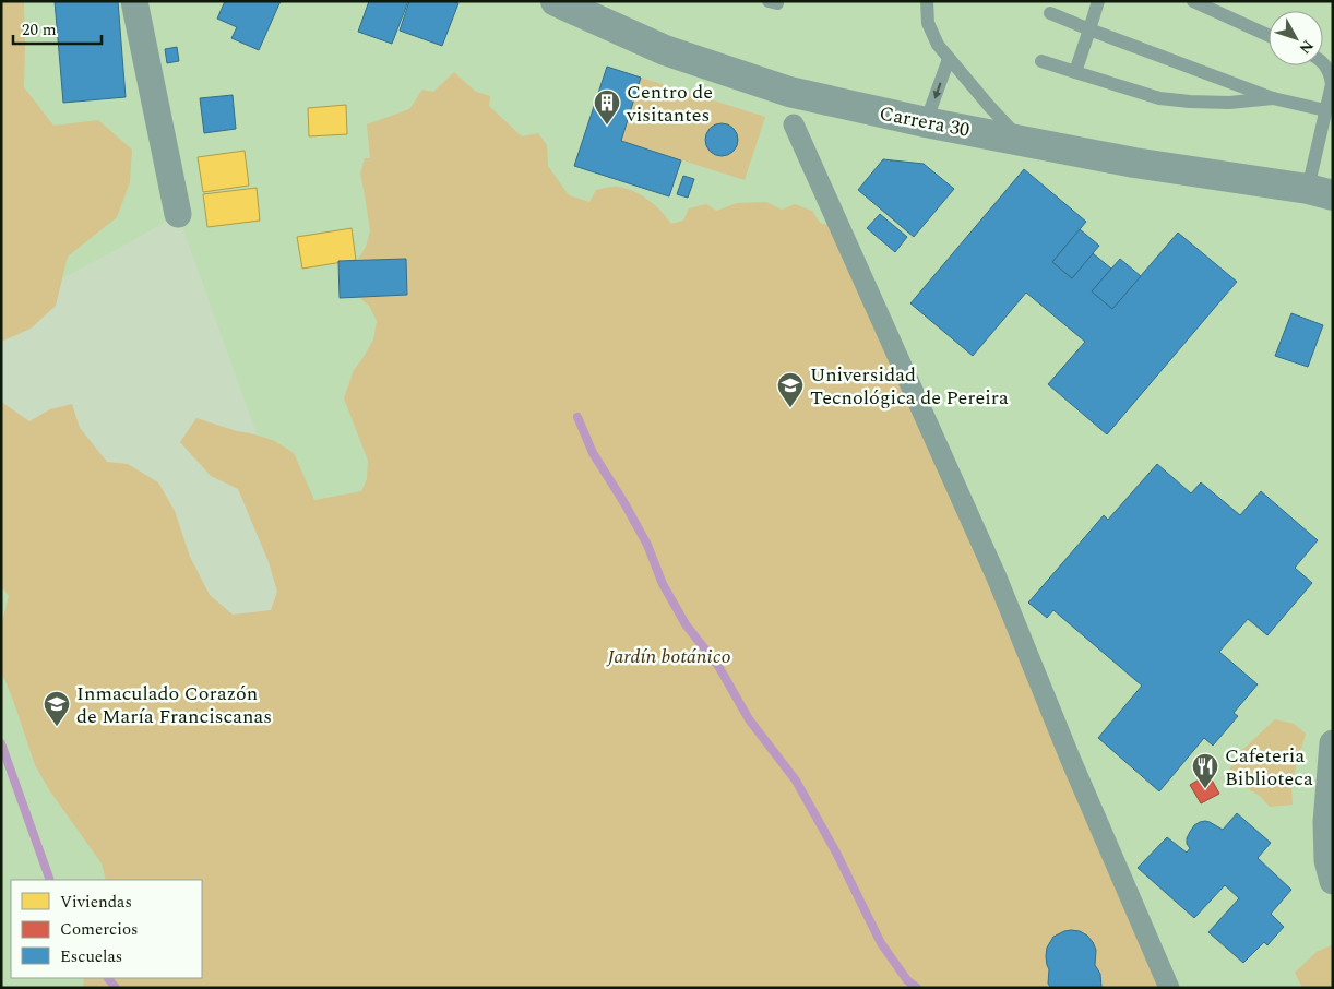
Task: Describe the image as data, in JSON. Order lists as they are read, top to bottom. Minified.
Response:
{"streets":{"street":["Carrera 30"]},"parks":["Jardín botánico"],"places":{"building":["Centro de visitantes"],"school or university":["Universidad Tecnológica de Pereira","Inmaculado Corazón de María Franciscanas"],"restaurant":["Cafeteria Biblioteca"]},"legend":["Viviendas","Comercios","Escuelas"],"scale_bar":"20 m","north":"bottom right"}
